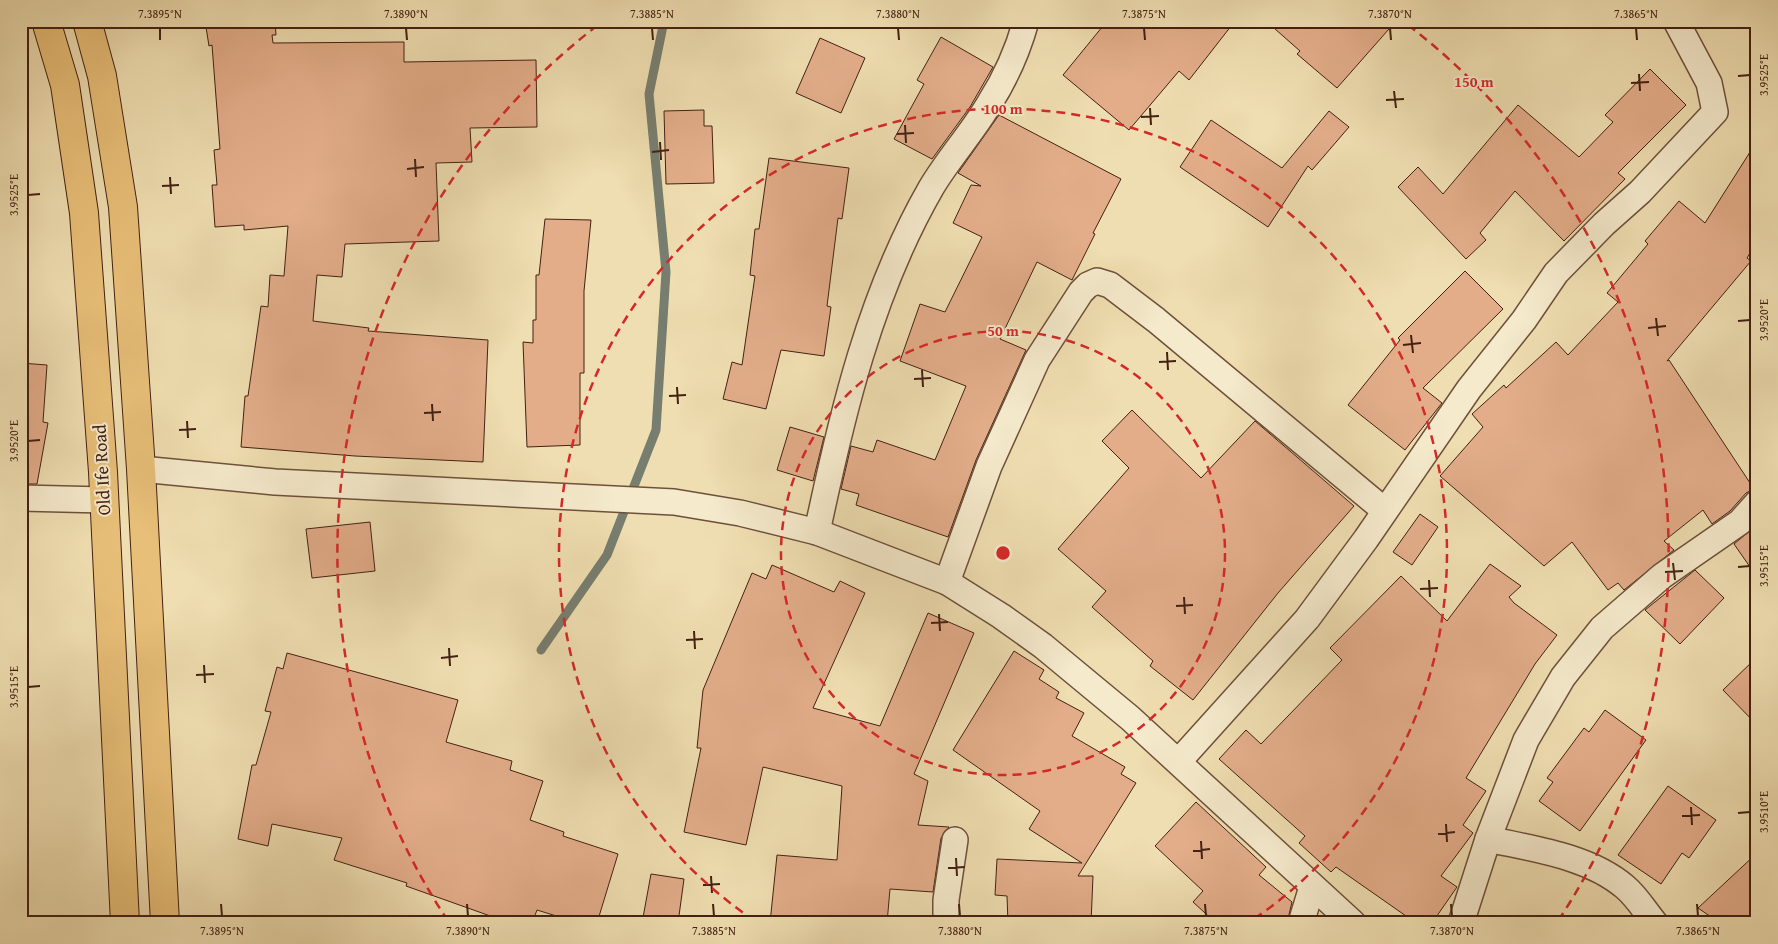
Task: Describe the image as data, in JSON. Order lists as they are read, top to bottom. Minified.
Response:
{"streets":{"main road":["Old Ife Road"]},"coordinates":["7.3895°N","7.3890°N","7.3885°N","7.3880°N","7.3875°N","7.3870°N","7.3865°N","3.9525°E","3.9520°E","3.9515°E","3.9510°E"],"rings":["150 m","100 m","50 m"]}
